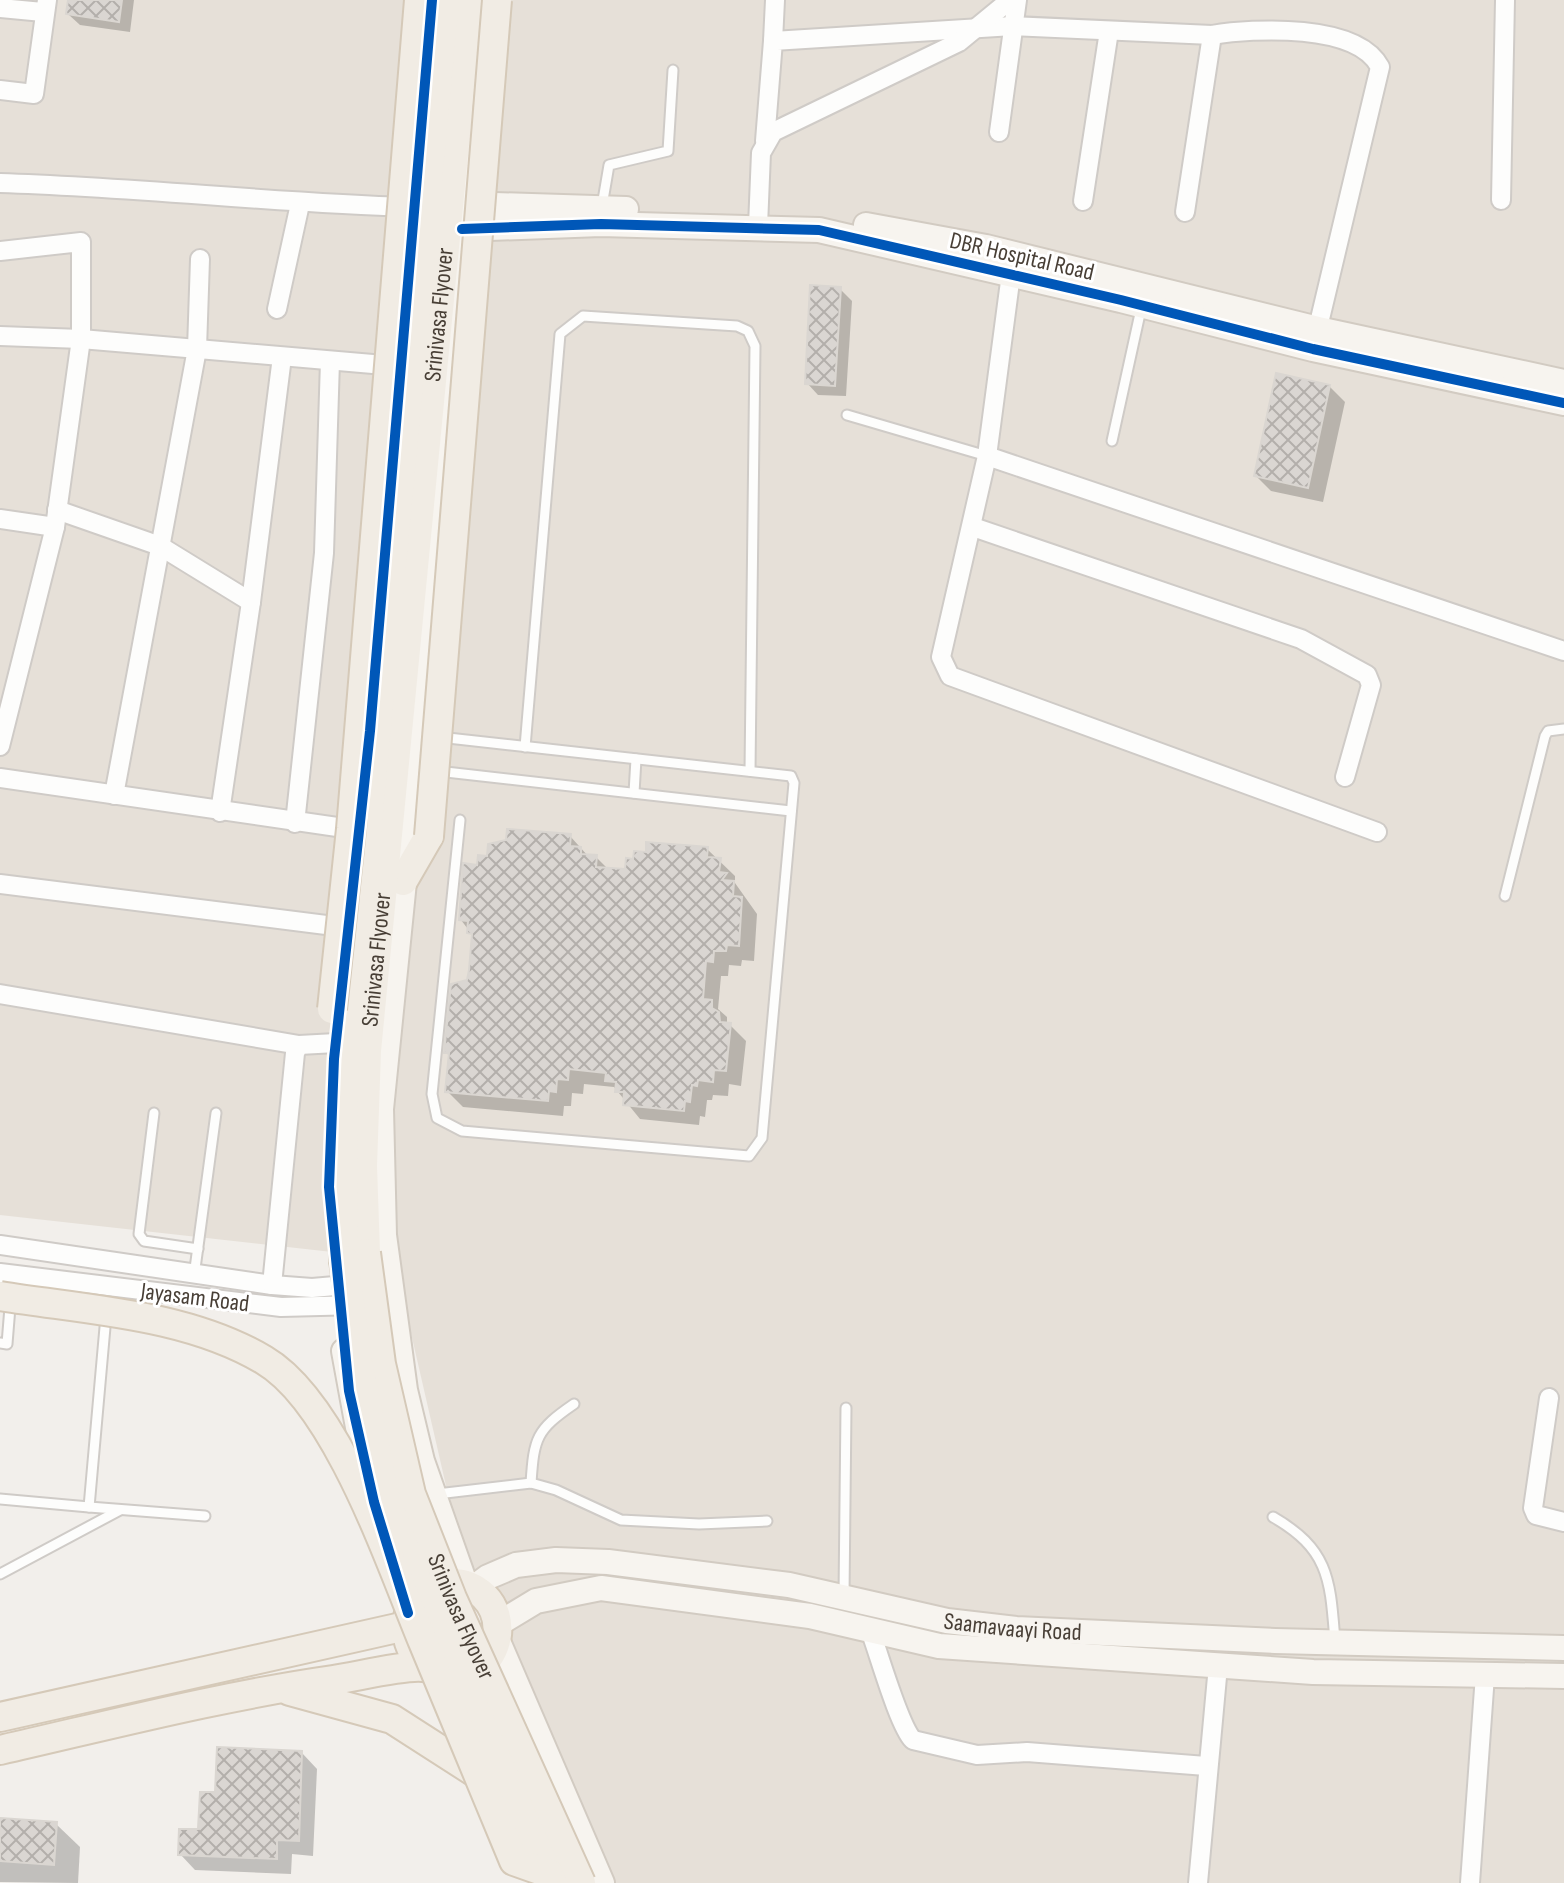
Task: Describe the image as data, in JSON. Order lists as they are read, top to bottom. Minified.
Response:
{"streets":{"main road":["Srinivasa Flyover"],"street":["DBR Hospital Road","Jayasam Road","Saamavaayi Road"]}}
